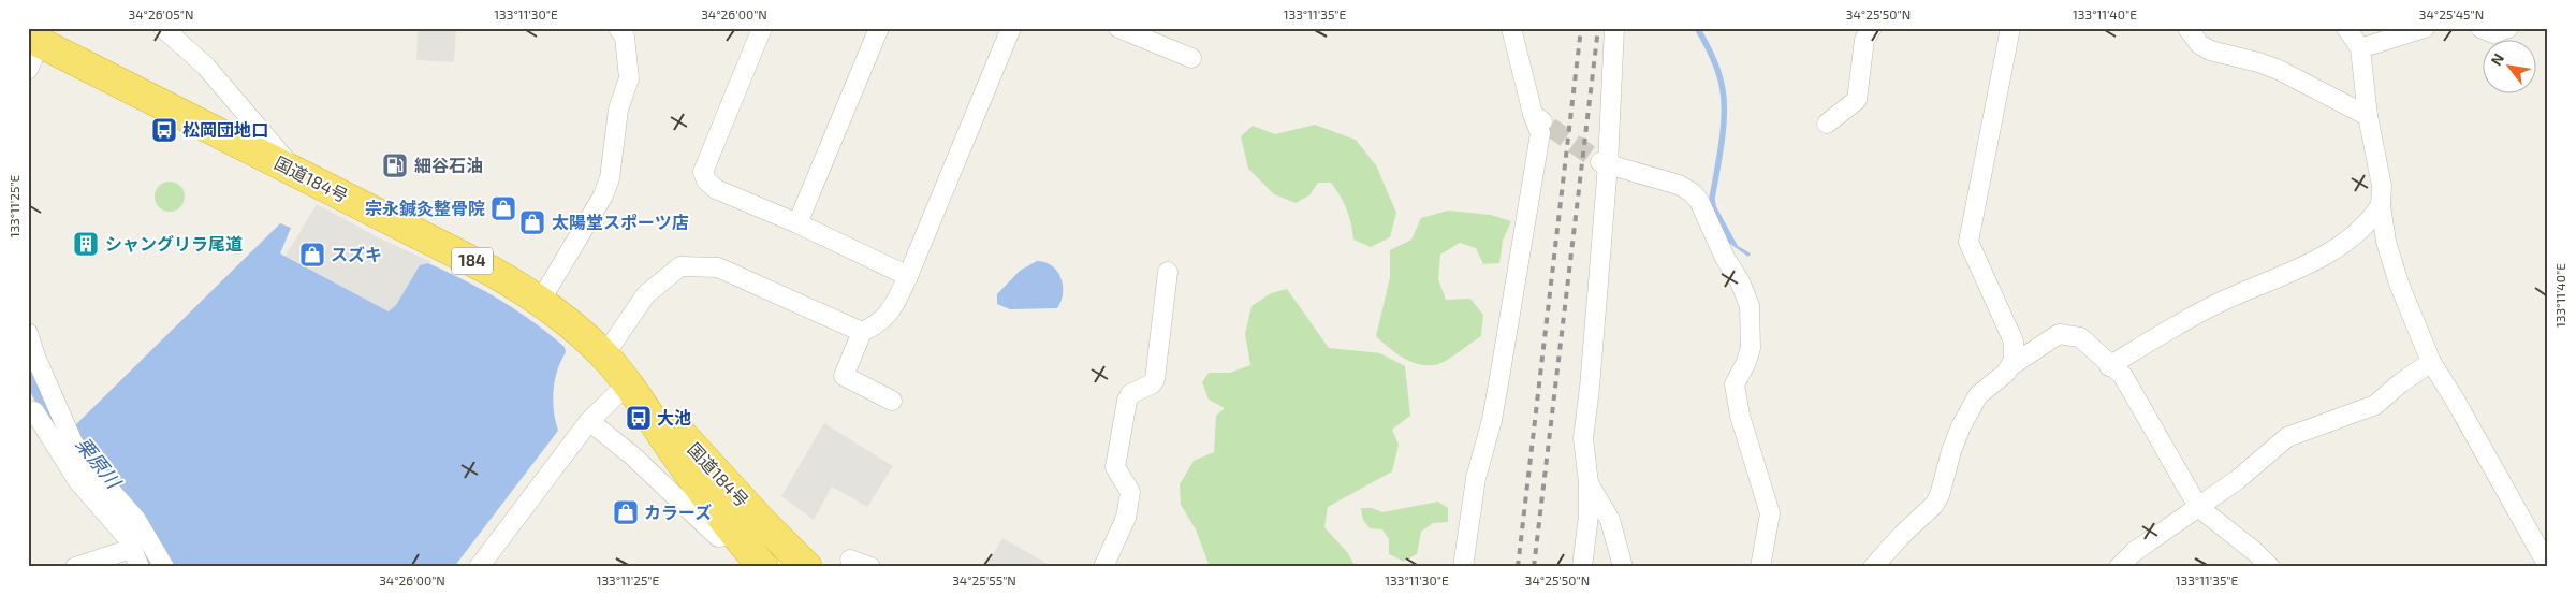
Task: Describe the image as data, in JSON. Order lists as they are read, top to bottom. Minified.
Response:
{"streets":{"highway":["国道184号","184"]},"water":["栗原川"],"places":{"bus stop":["松岡団地口","大池"],"fuel station":["細谷石油"],"shop":["宗永鍼灸整骨院","太陽堂スポーツ店","スズキ","カラーズ"],"building":["シャングリラ尾道"]},"north":"top left","coordinates":["34°26'05\"N","133°11'30\"E","34°26'00\"N","133°11'35\"E","34°25'50\"N","133°11'40\"E","34°25'45\"N","133°11'25\"E","34°25'55\"N"]}
